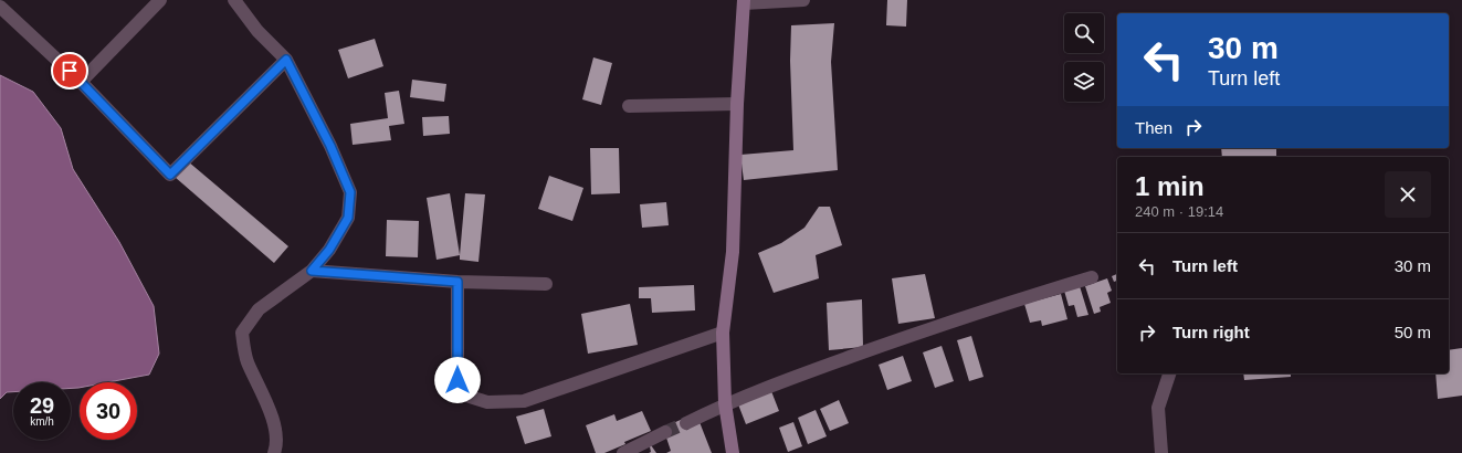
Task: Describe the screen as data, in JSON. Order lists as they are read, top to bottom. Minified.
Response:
{"page":{"turn":["30 m","Turn left"],"then":"Then","heading":["1 min","240 m · 19:14"],"list":[{"name":"Turn left","value":"30 m"},{"name":"Turn right","value":"50 m"}],"speed":"29 km/h","limit":"30"}}
